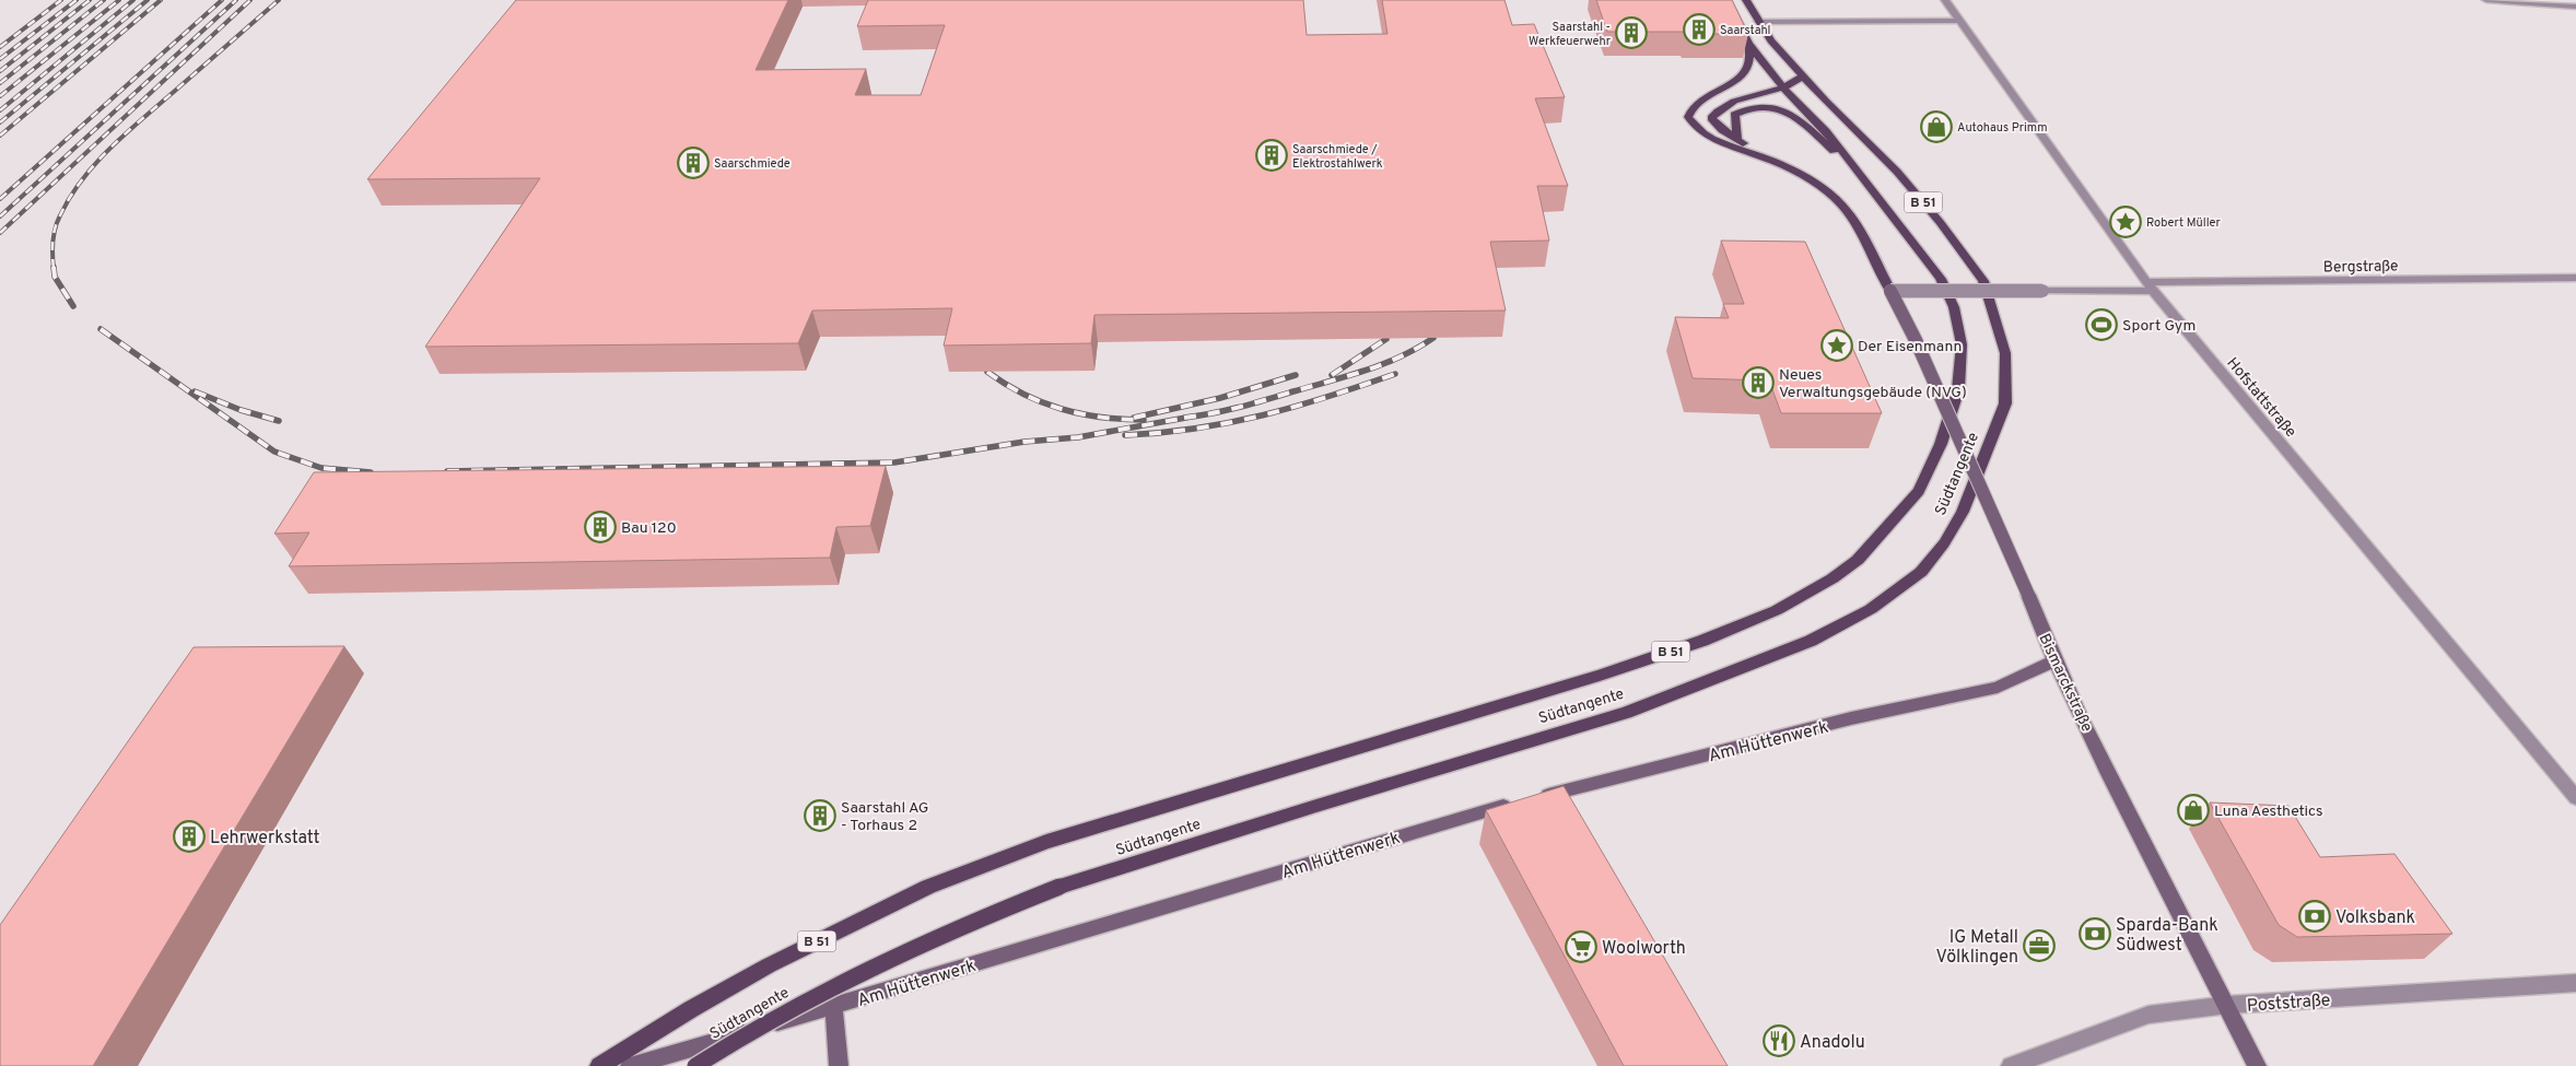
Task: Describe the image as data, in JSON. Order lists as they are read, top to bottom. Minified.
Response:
{"streets":{"main road":["B 51","Südtangente","Bismarckstraße","Am Hüttenwerk"],"street":["Bergstraße","Hofstattstraße","Poststraße"]},"crossings":[["B 51","Südtangente"],["Bergstraße","Hofstattstraße"],["Bergstraße","Bismarckstraße"],["Bismarckstraße","Am Hüttenwerk"],["Bismarckstraße","Poststraße"]],"places":{"building":["Saarstahl","Saarstahl - Werkfeuerwehr","Saarschmiede / Elektrostahlwerk","Saarschmiede","Neues Verwaltungsgebäude (NVG)","Bau 120","Saarstahl AG - Torhaus 2","Lehrwerkstatt"],"shop":["Autohaus Primm","Luna Aesthetics"],"place":["Robert Müller","Der Eisenmann"],"sports":["Sport Gym"],"bank":["Volksbank","Sparda-Bank Südwest"],"office":["IG Metall Völklingen"],"supermarket":["Woolworth"],"restaurant":["Anadolu"]}}
